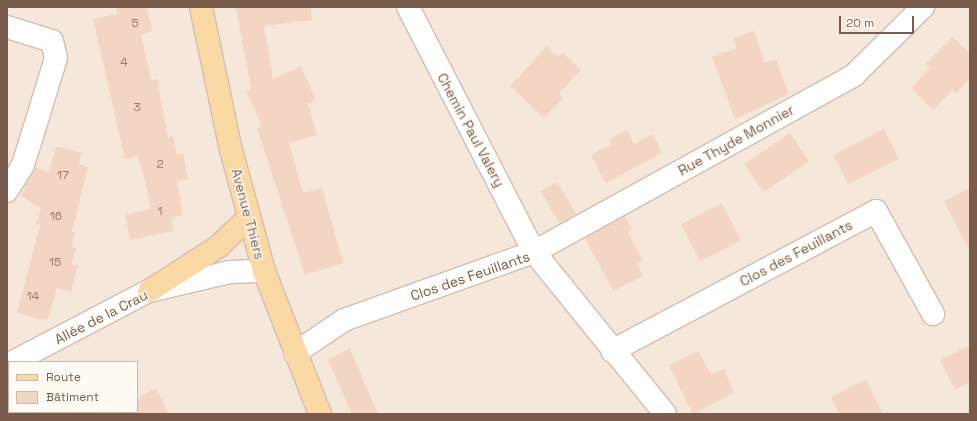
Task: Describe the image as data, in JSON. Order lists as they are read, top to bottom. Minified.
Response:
{"streets":{"main road":["Avenue Thiers"],"street":["Chemin Paul Valery","Rue Thyde Monnier","Clos des Feuillants","Allée de la Crau"]},"crossings":[["Chemin Paul Valery","Rue Thyde Monnier"],["Chemin Paul Valery","Clos des Feuillants"],["Rue Thyde Monnier","Clos des Feuillants"],["Avenue Thiers","Clos des Feuillants"],["Avenue Thiers","Allée de la Crau"]],"house_numbers":["5","4","3","2","17","1","16","15","14"],"legend":["Route","Bâtiment"],"scale_bar":"20 m"}
